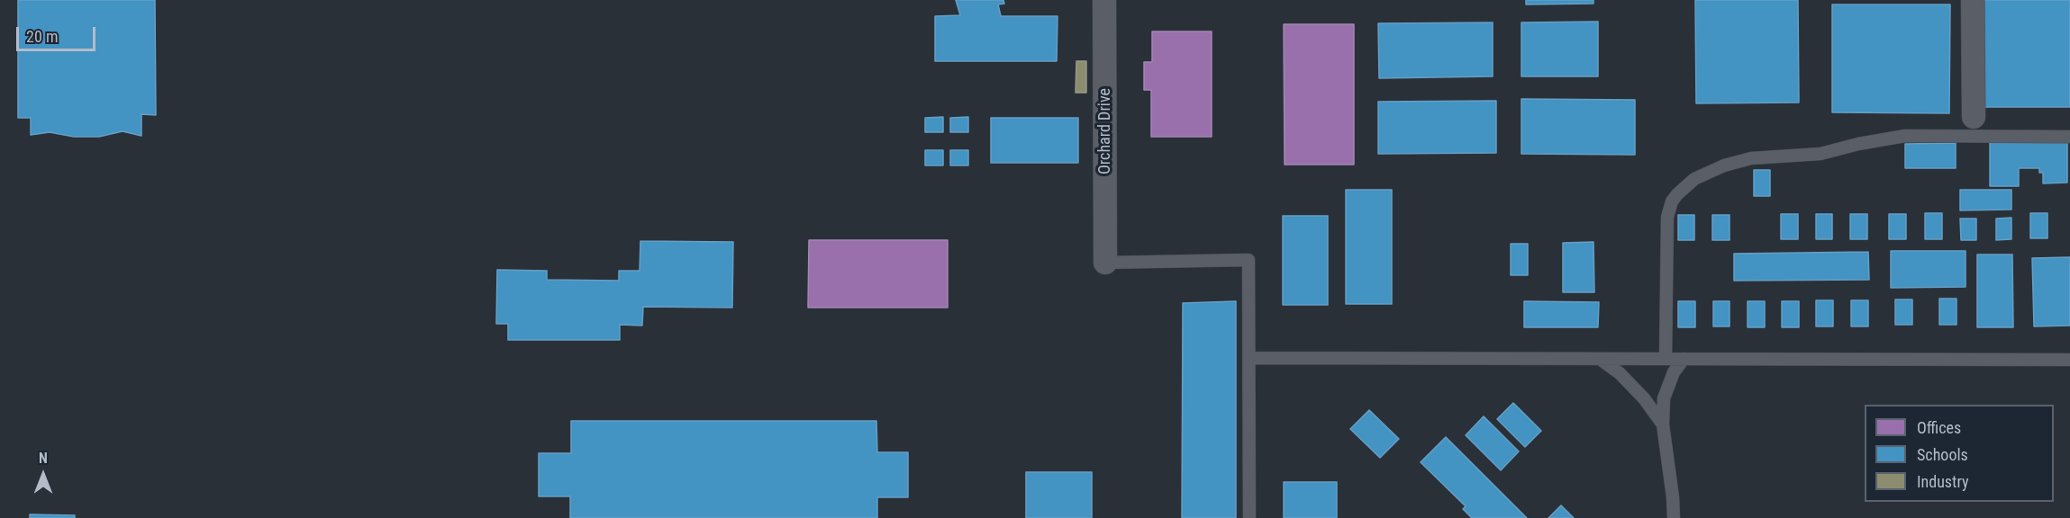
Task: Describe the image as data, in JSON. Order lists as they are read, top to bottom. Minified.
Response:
{"streets":{"street":["Orchard Drive"]},"legend":["Offices","Schools","Industry"],"scale_bar":"20 m","north":"top"}
